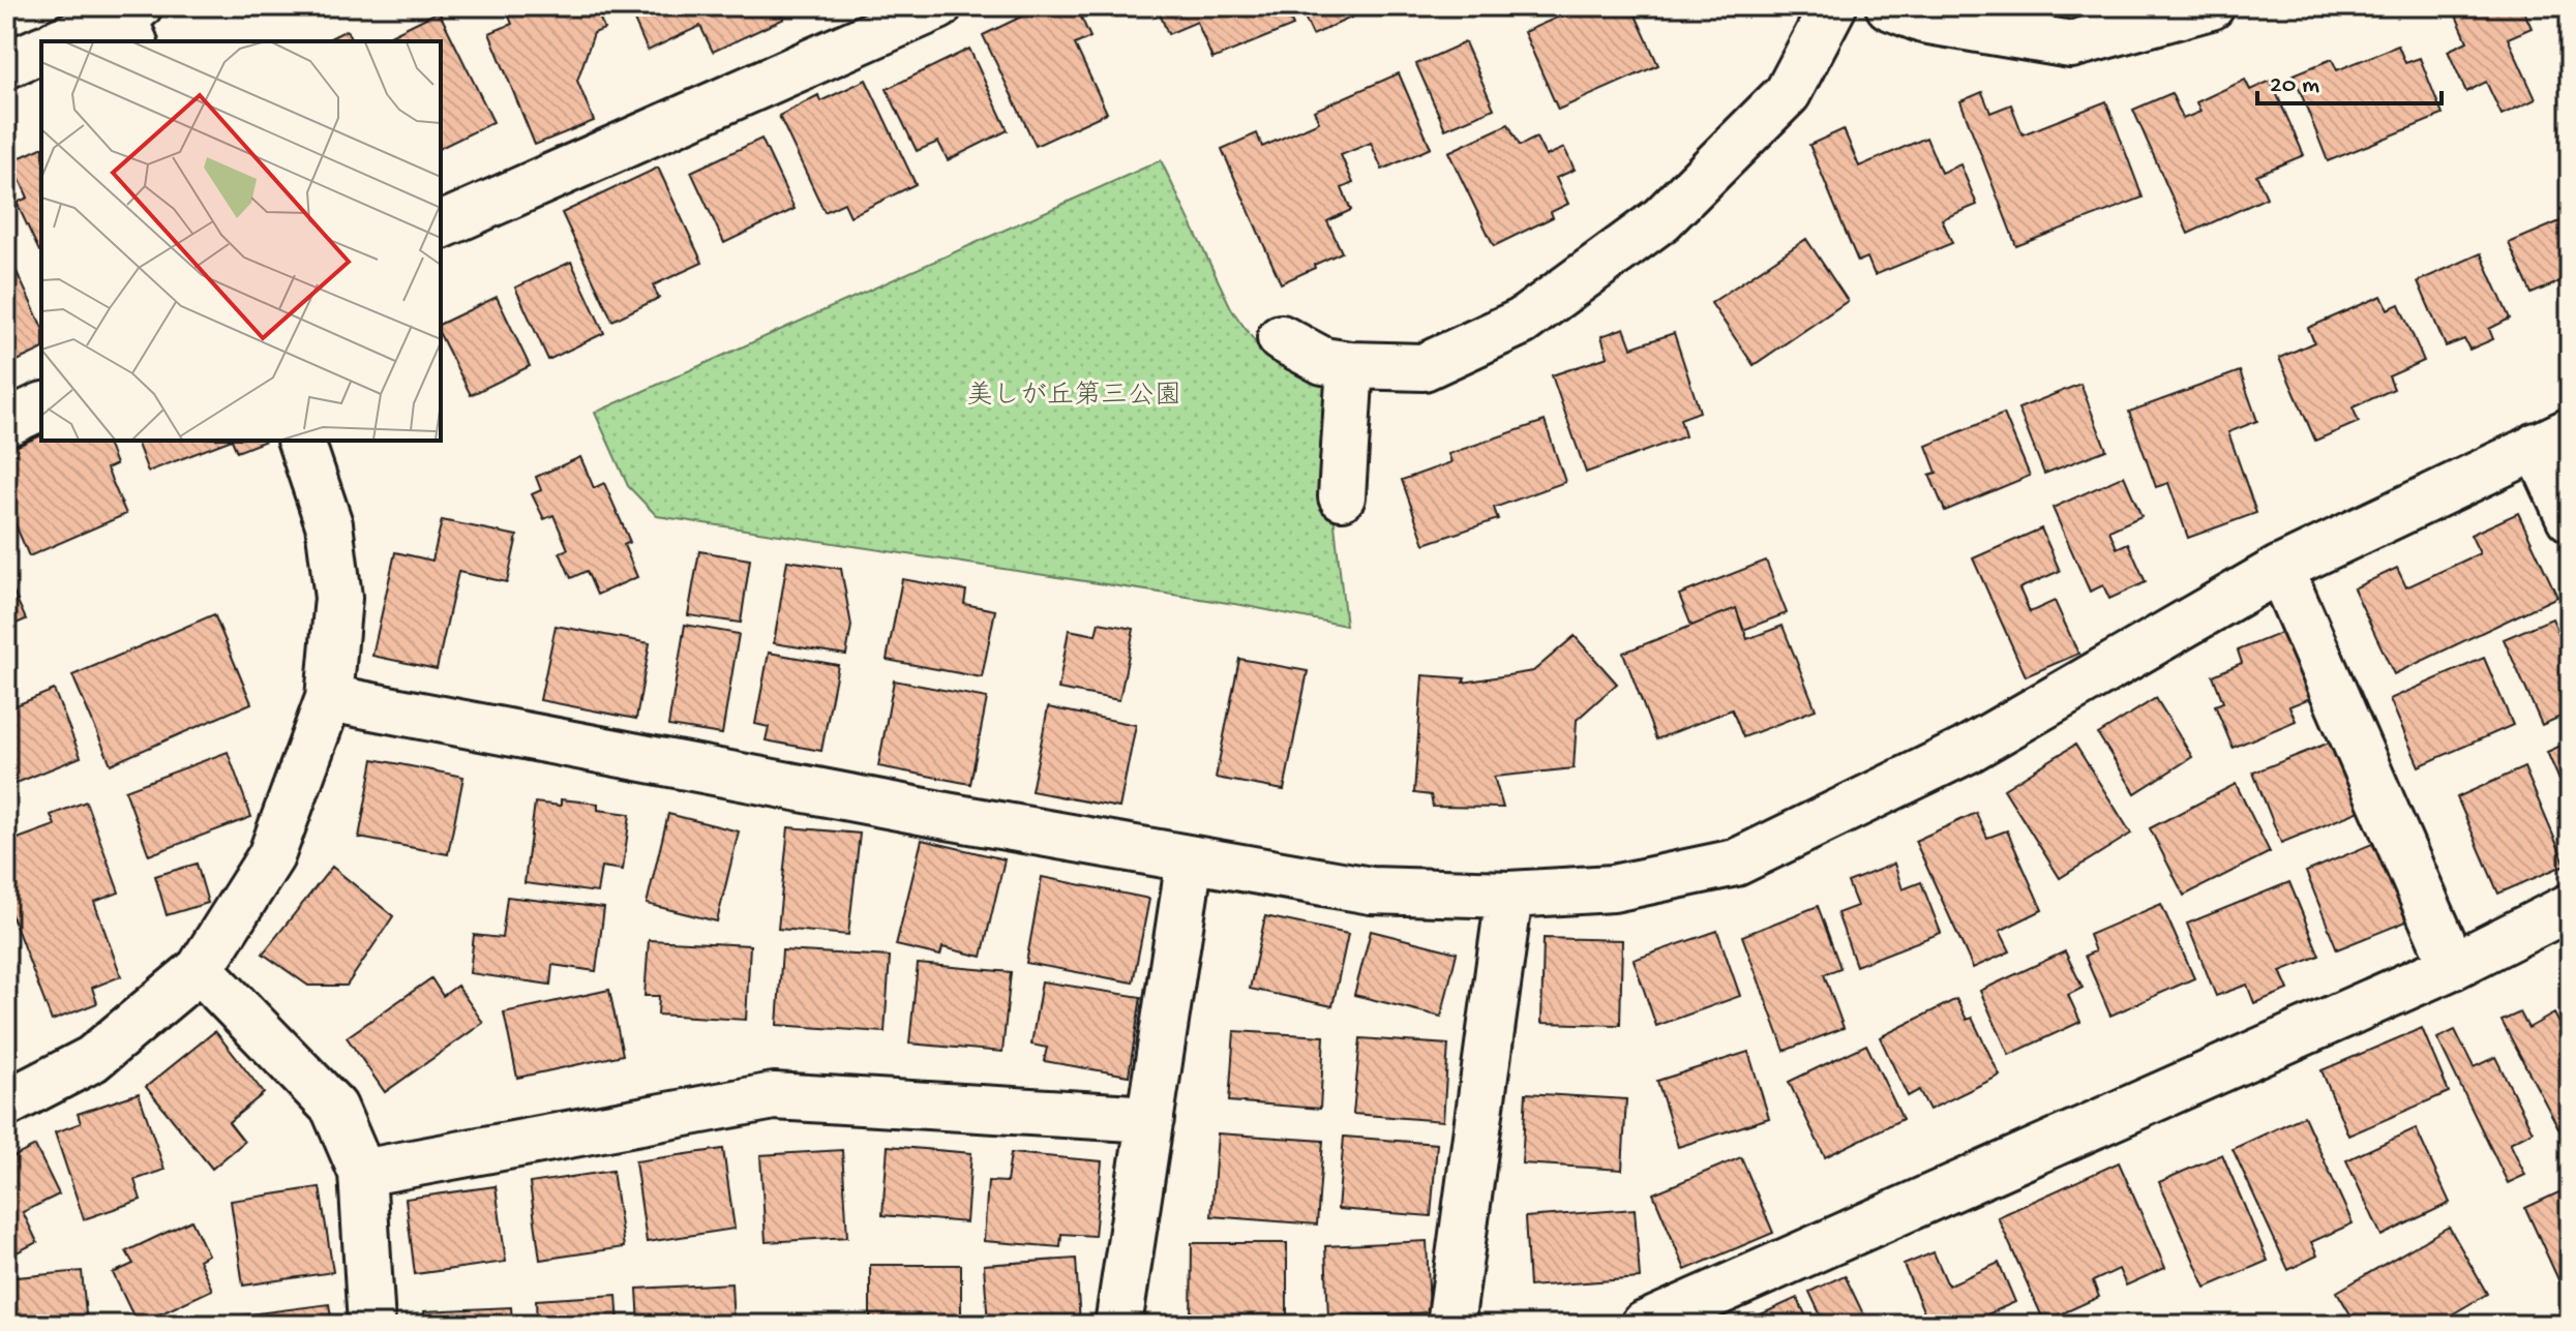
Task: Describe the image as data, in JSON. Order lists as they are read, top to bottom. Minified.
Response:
{"parks":["美しが丘第三公園"],"scale_bar":"20 m"}
